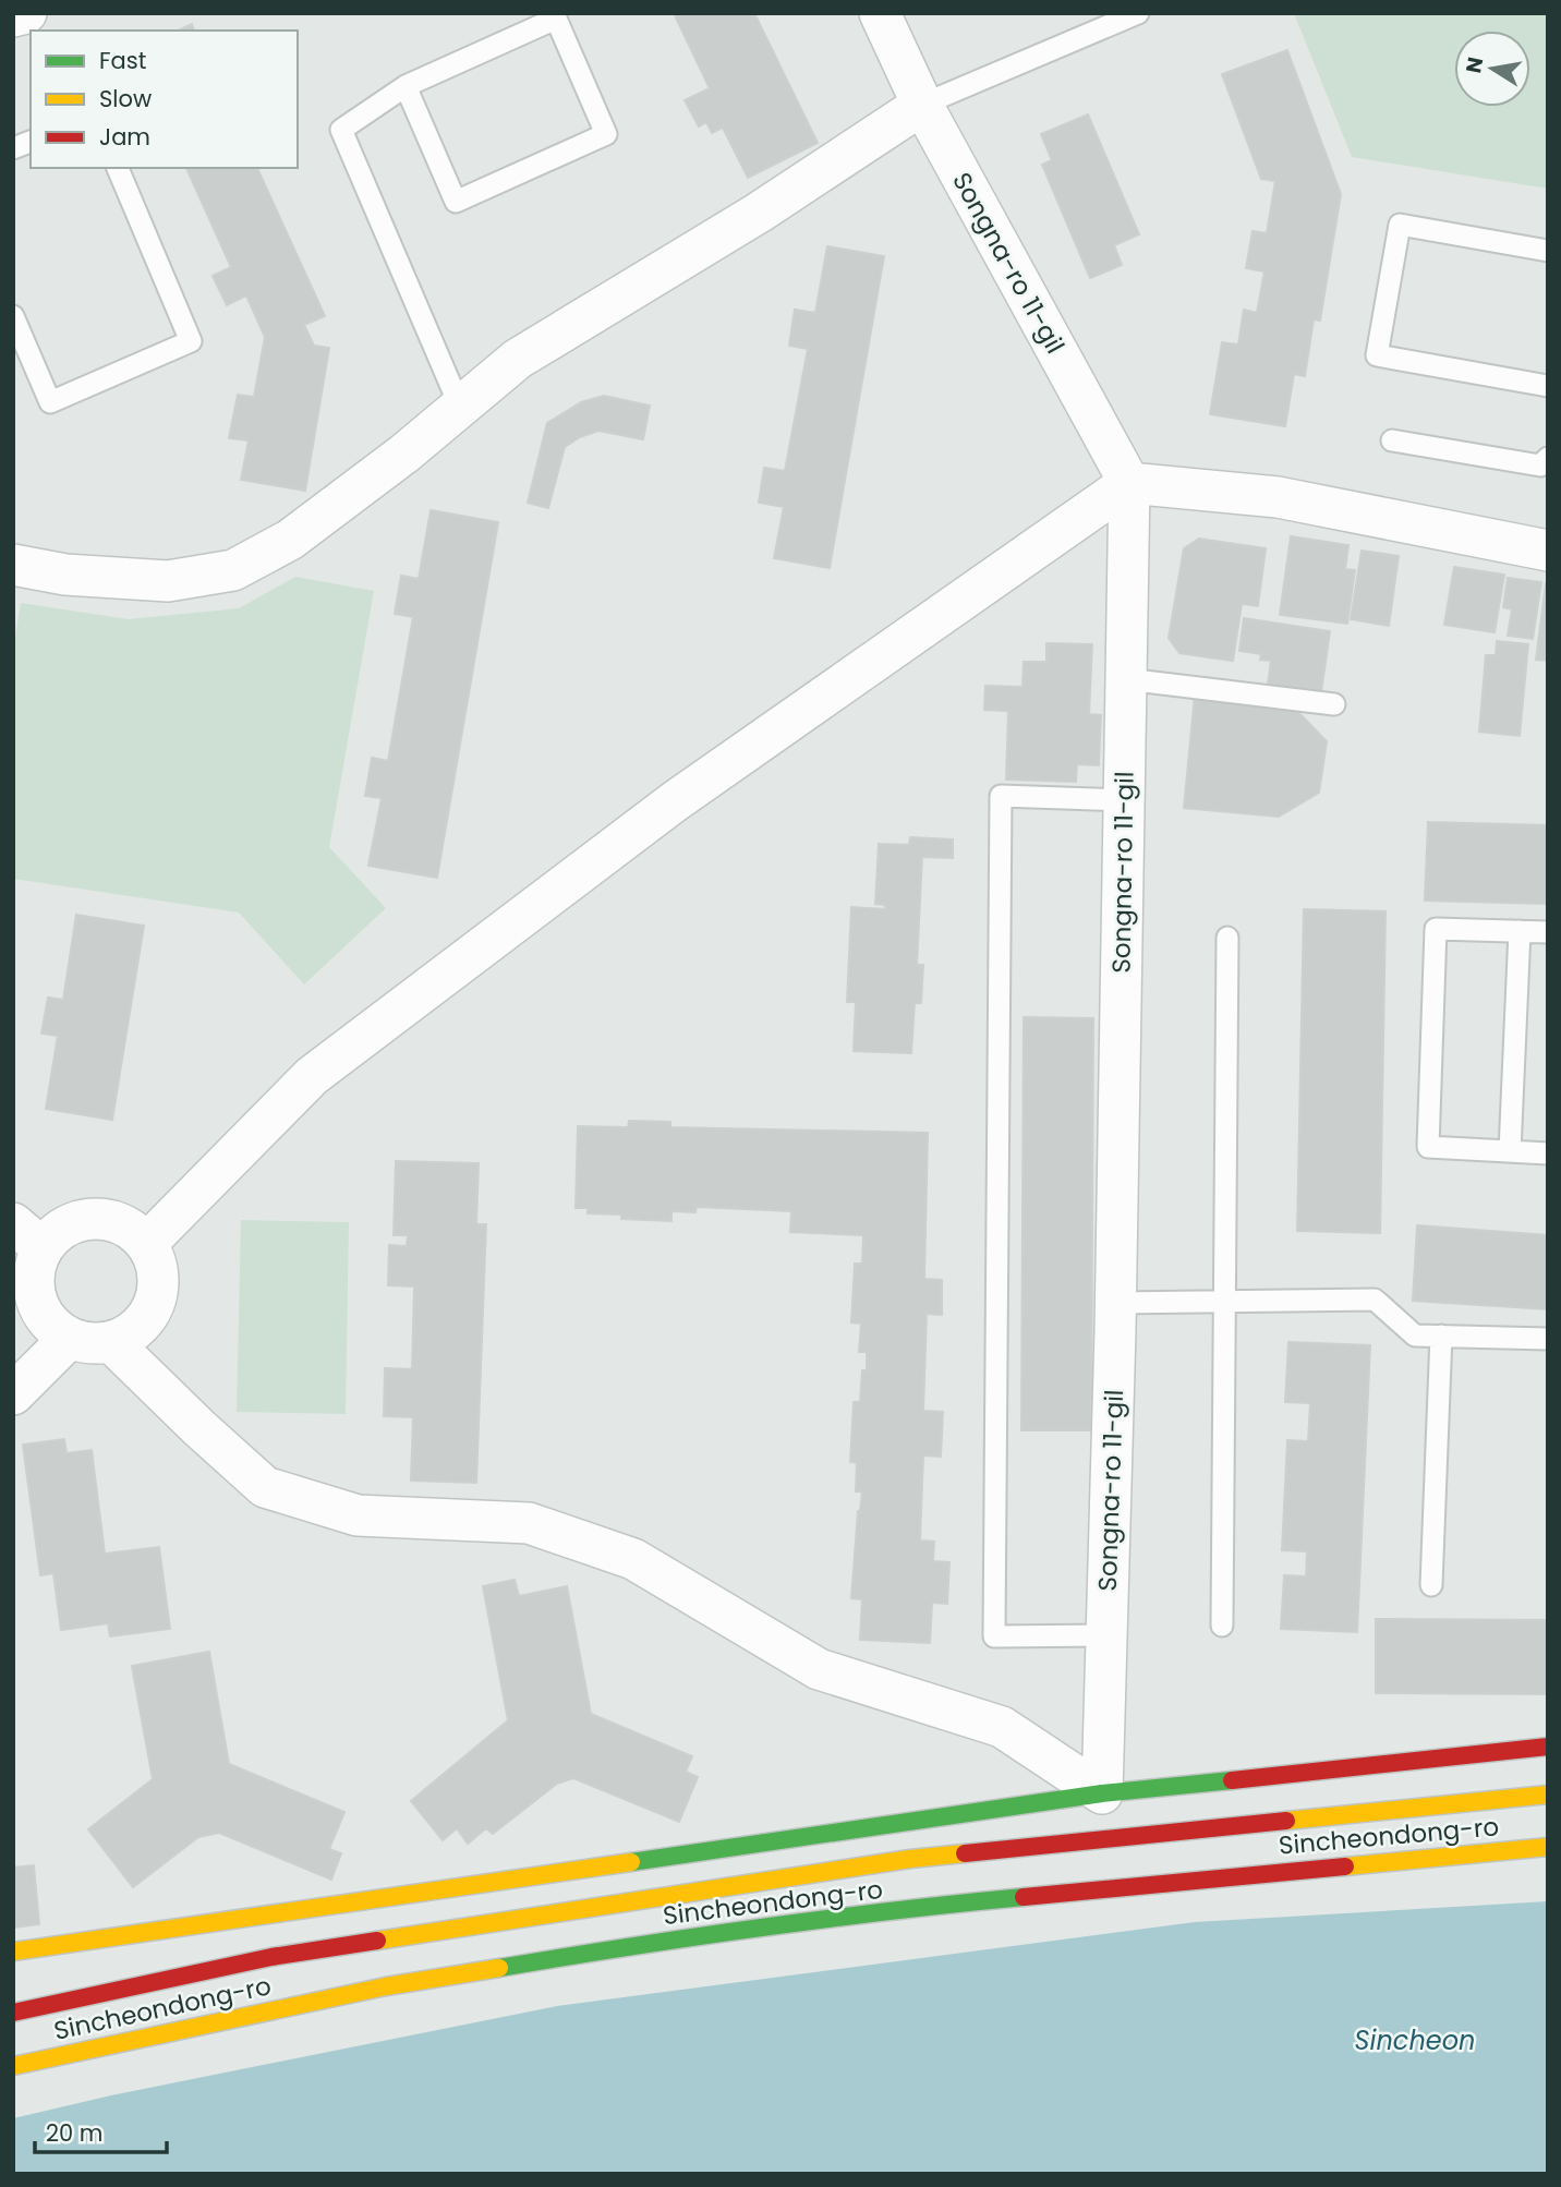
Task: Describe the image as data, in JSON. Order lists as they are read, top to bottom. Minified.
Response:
{"streets":{"main road":["Sincheondong-ro"],"street":["Songna-ro 11-gil"]},"water":["Sincheon"],"legend":["Fast","Slow","Jam"],"scale_bar":"20 m","north":"left"}
